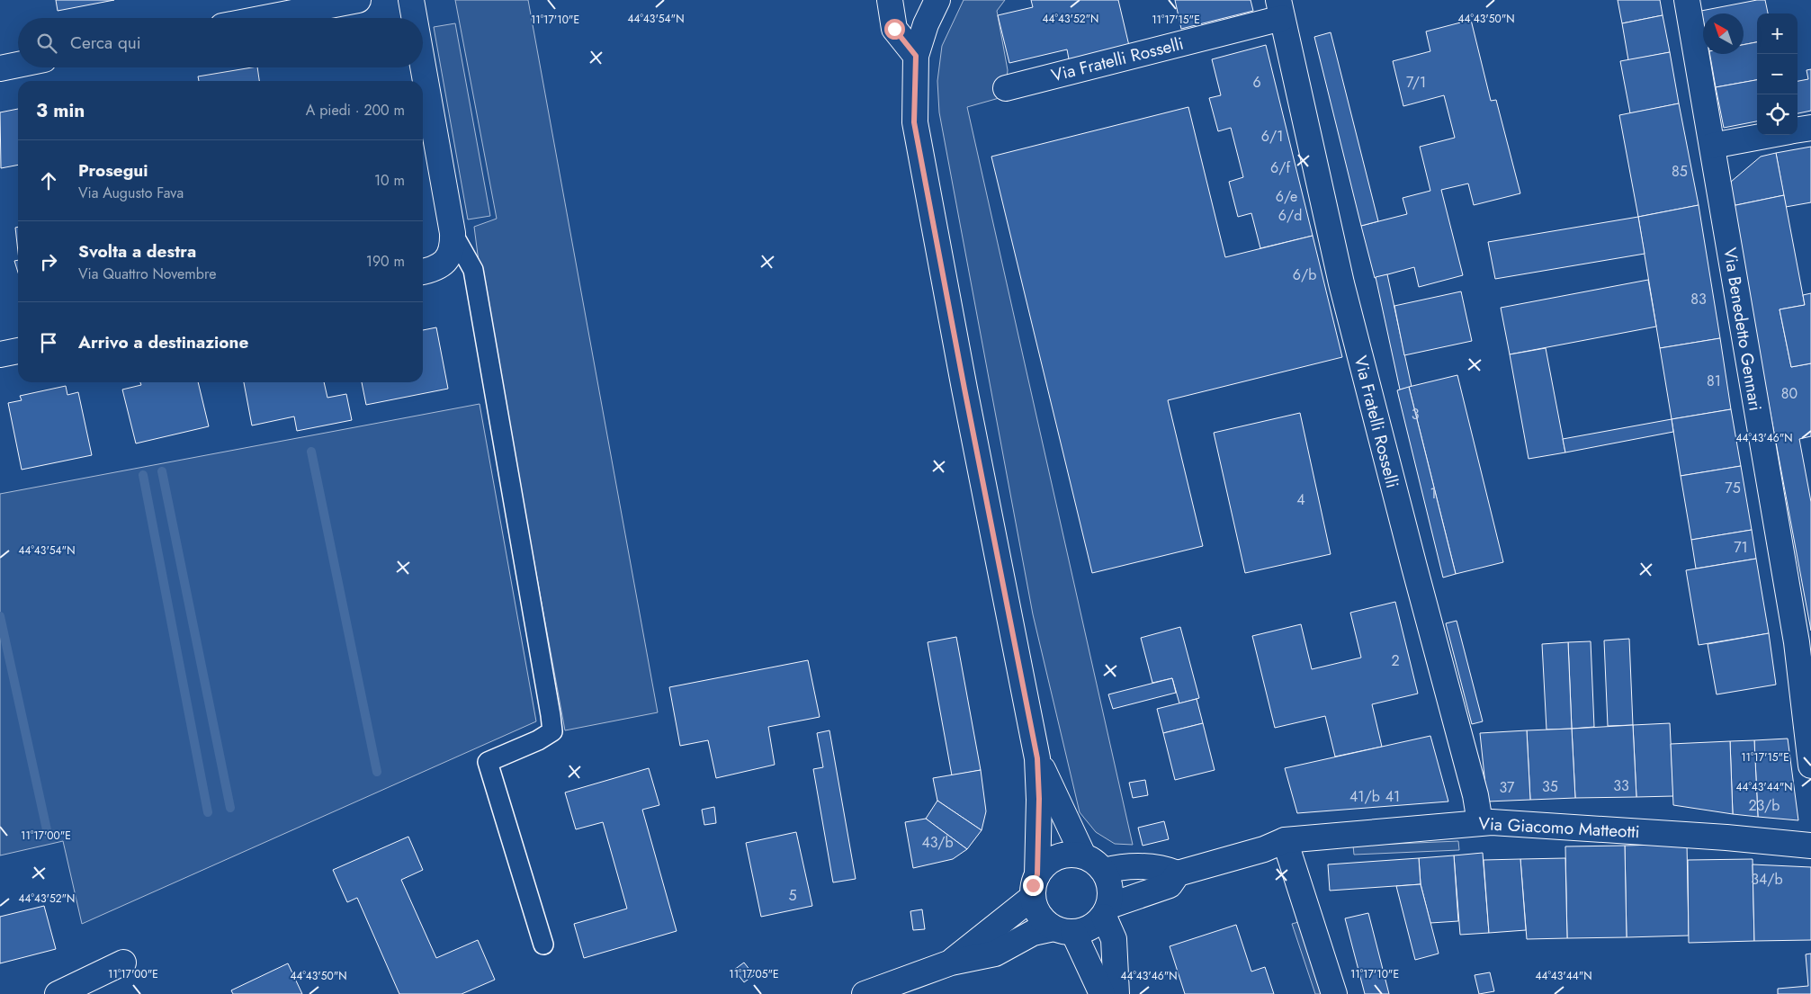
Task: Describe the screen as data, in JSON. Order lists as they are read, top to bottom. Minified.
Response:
{"streets":{"street":["Via Fratelli Rosselli","Via Benedetto Gennari","Via Giacomo Matteotti"]},"crossings":[["Via Fratelli Rosselli","Via Giacomo Matteotti"]],"house_numbers":["6","7/1","6/1","6/f","85","6/e","6/d","6/b","83","81","80","3","75","1","4","71","2","33","35","37","41/b","41","23/b","43/b","34/b","5"],"north":"top left","page":{"map_buttons":["+","−"],"search":"Cerca qui","heading":["3 min","A piedi · 200 m"],"list":[["Prosegui","Via Augusto Fava","10 m"],["Svolta a destra","Via Quattro Novembre","190 m"],"Arrivo a destinazione"]},"coordinates":["44°43'54\"N","44°43'52\"N","44°43'50\"N","11°17'10\"E","11°17'15\"E","44°43'46\"N","44°43'44\"N","11°17'00\"E","11°17'05\"E"]}
